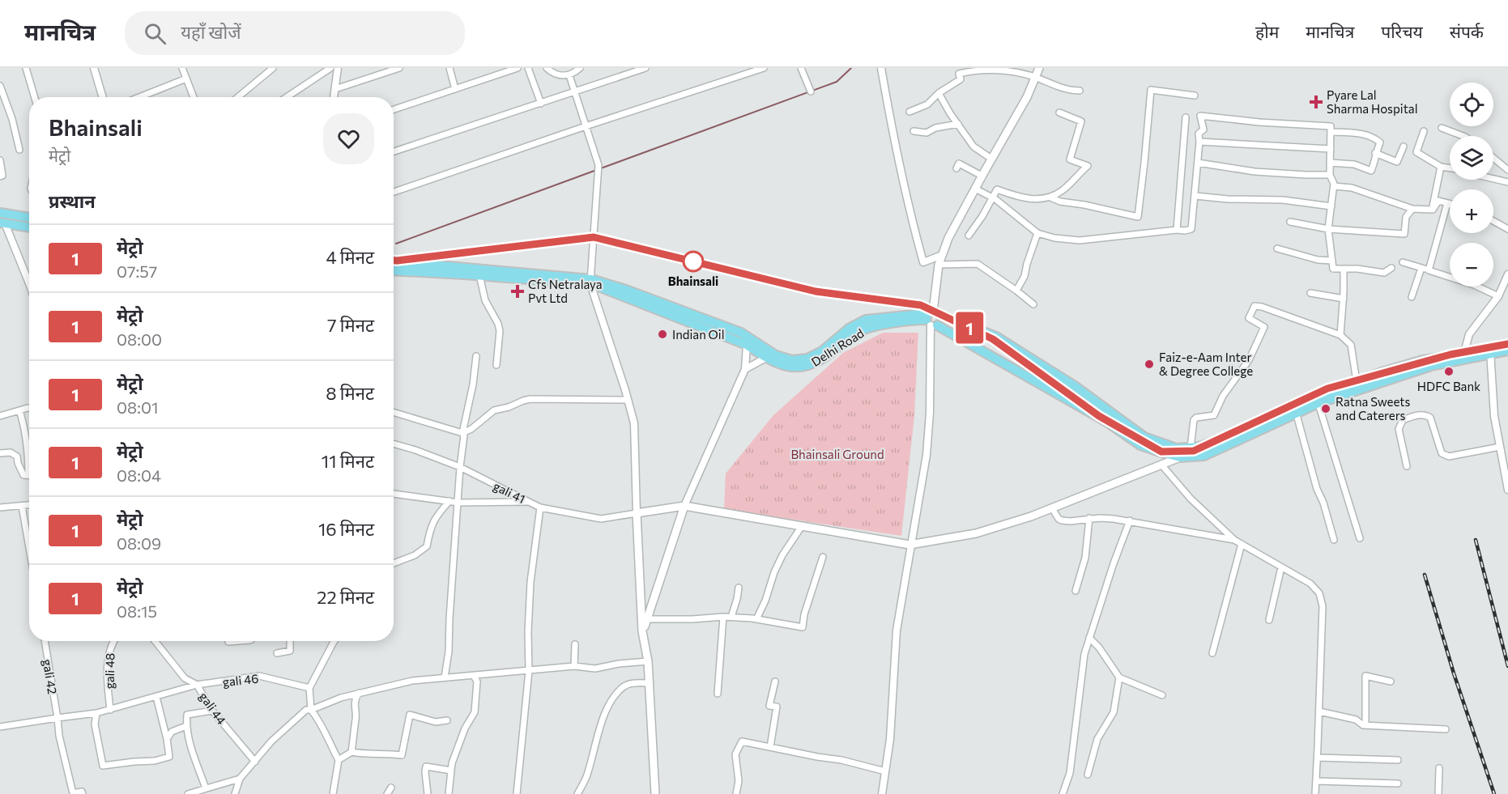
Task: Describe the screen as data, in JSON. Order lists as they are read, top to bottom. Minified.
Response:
{"streets":{"street":["gali 41","gali 48","gali 42","gali 46","gali 44"]},"crossings":[["gali 48","gali 46"],["gali 42","gali 46"],["gali 46","gali 44"]],"parks":["Bhainsali Ground"],"places":{"health":["Pyare Lal Sharma Hospital","Cfs Netralaya Pvt Ltd"],"other":["Bhainsali","Indian Oil","Faiz-e-Aam Inter & Degree College","HDFC Bank","Ratna Sweets and Caterers"]},"lines":["metro line 1"],"page":{"header":"मानचित्र","search":"यहाँ खोजें","nav":["होम","मानचित्र","परिचय","संपर्क"],"on_map":"1","map_buttons":["+","−"],"heading":[["Bhainsali","मेट्रो"],"प्रस्थान"],"list":[{"mark":"1","name":"मेट्रो","note":"07:57","value":"4 मिनट"},{"mark":"1","name":"मेट्रो","note":"08:00","value":"7 मिनट"},{"mark":"1","name":"मेट्रो","note":"08:01","value":"8 मिनट"},{"mark":"1","name":"मेट्रो","note":"08:04","value":"11 मिनट"},{"mark":"1","name":"मेट्रो","note":"08:09","value":"16 मिनट"},{"mark":"1","name":"मेट्रो","note":"08:15","value":"22 मिनट"}]}}
